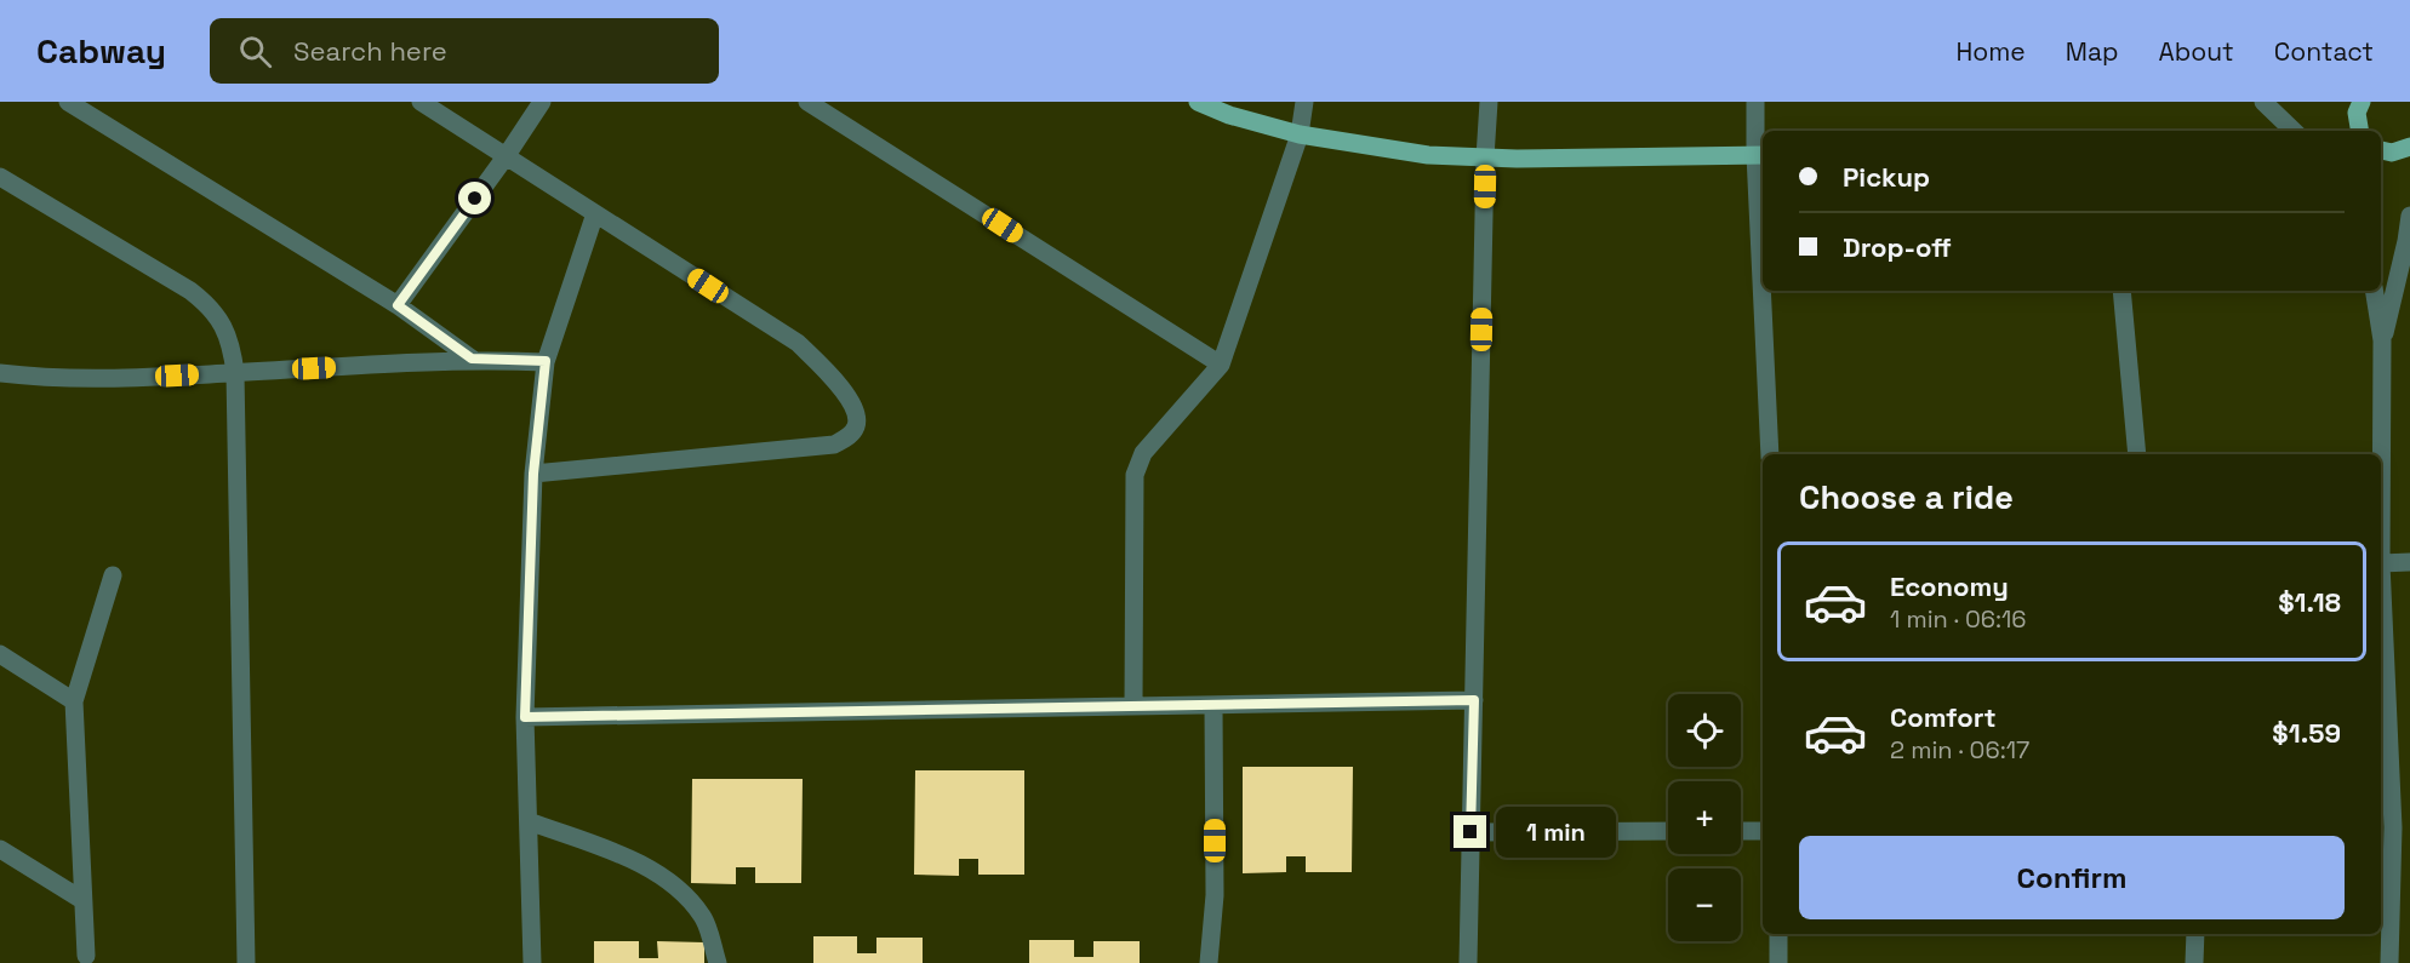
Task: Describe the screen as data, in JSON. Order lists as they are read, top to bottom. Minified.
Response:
{"page":{"header":"Cabway","search":"Search here","nav":["Home","Map","About","Contact"],"banner":["Pickup","Drop-off"],"heading":"Choose a ride","list":[{"name":"Economy","note":"1 min · 06:16","value":"$1.18"},{"name":"Comfort","note":"2 min · 06:17","value":"$1.59"}],"map_buttons":["+","−"],"bubble":"1 min","buttons":"Confirm"}}
